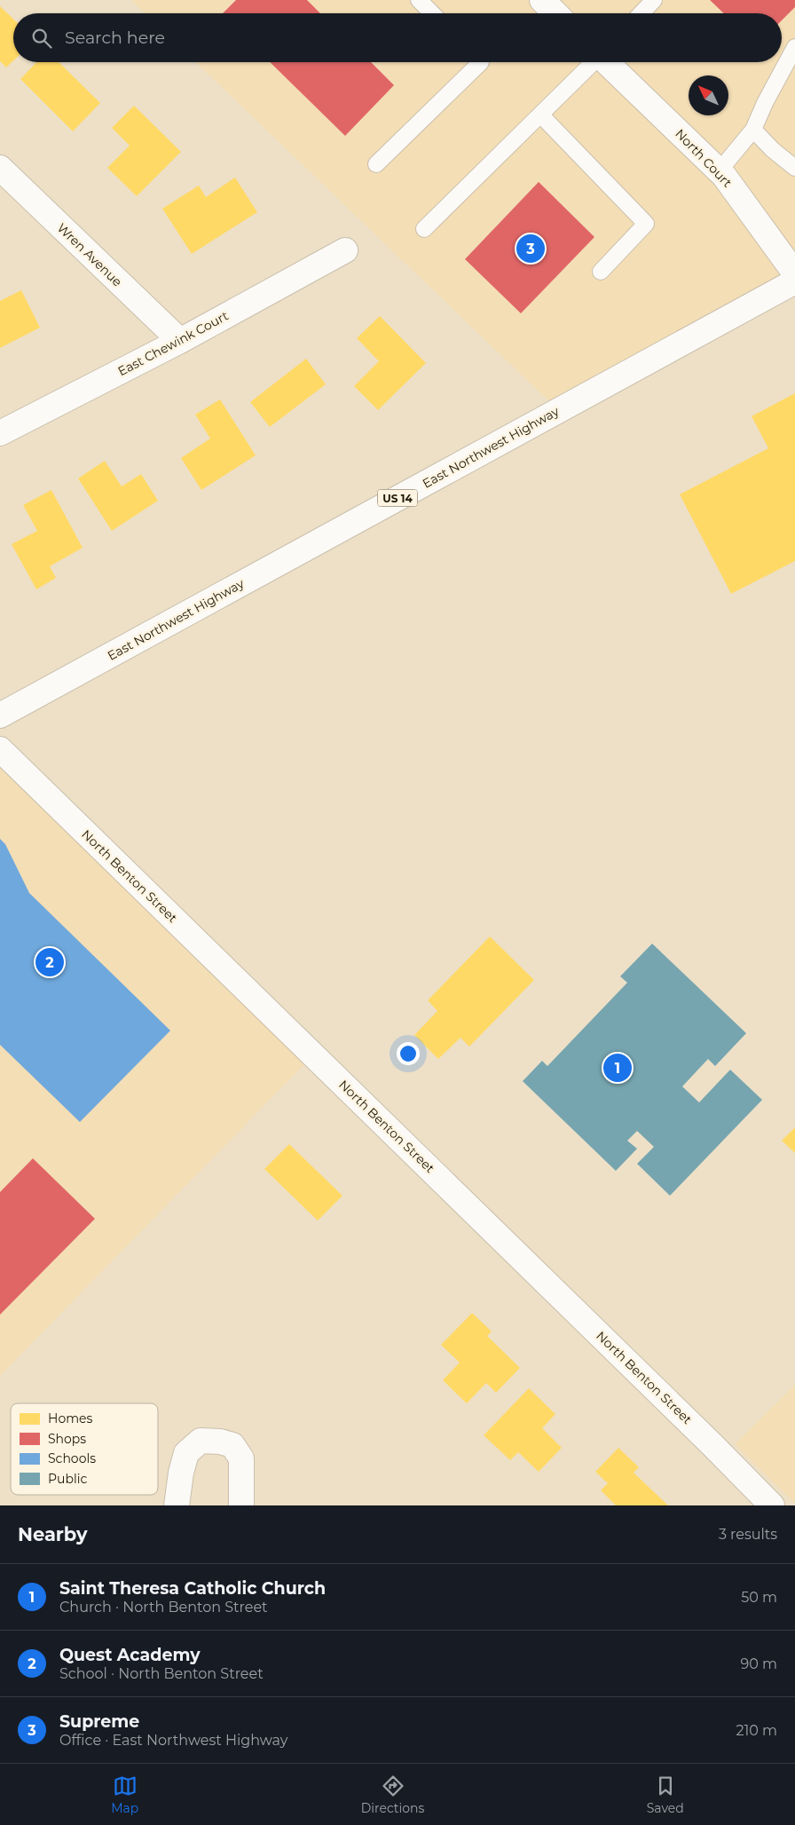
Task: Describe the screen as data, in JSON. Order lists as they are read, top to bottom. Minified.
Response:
{"streets":{"street":["North Court","Wren Avenue","East Chewink Court","East Northwest Highway","US 14","North Benton Street"]},"crossings":[["Wren Avenue","East Chewink Court"]],"legend":["Homes","Shops","Schools","Public"],"north":"top left","page":{"search":"Search here","pins":["3","2","1"],"heading":["Nearby","3 results"],"list":[{"mark":"1","name":"Saint Theresa Catholic Church","note":"Church · North Benton Street","value":"50 m"},{"mark":"2","name":"Quest Academy","note":"School · North Benton Street","value":"90 m"},{"mark":"3","name":"Supreme","note":"Office · East Northwest Highway","value":"210 m"}],"nav":["Map","Directions","Saved"]}}
